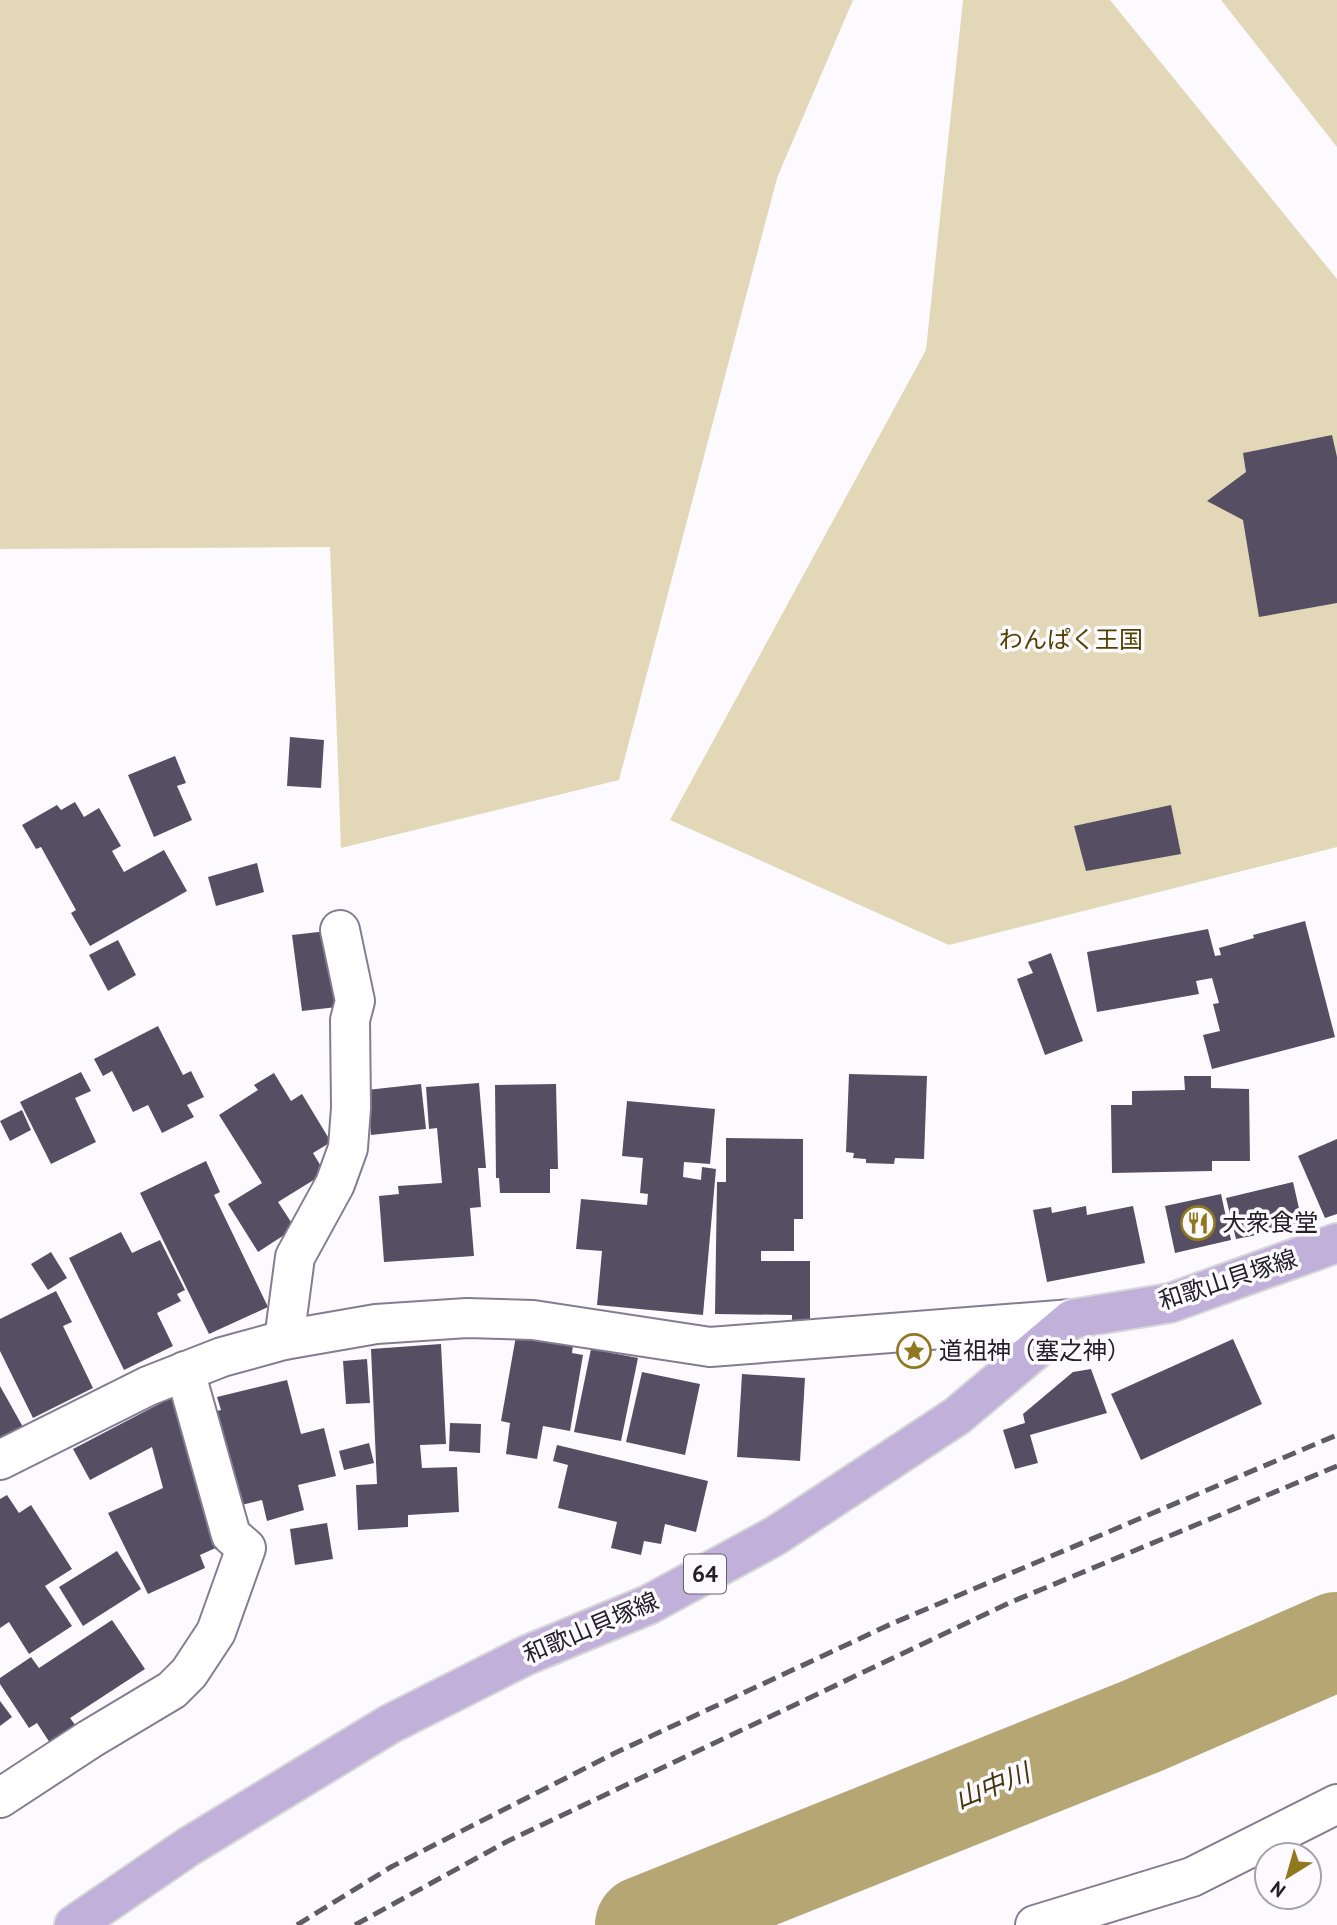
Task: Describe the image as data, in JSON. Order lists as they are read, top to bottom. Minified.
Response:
{"streets":{"main road":["和歌山貝塚線","64"]},"water":["山中川"],"parks":["わんぱく王国"],"places":{"restaurant":["大衆食堂"],"place":["道祖神（塞之神）"]},"north":"bottom left"}
